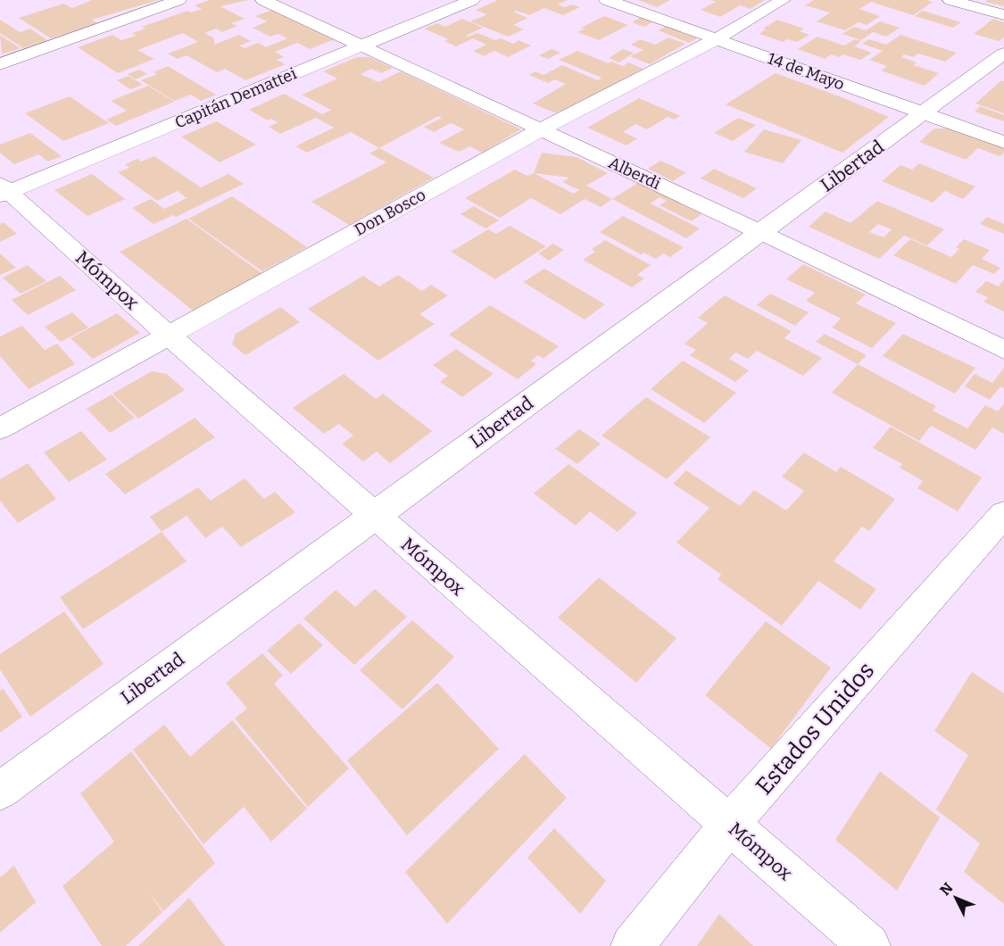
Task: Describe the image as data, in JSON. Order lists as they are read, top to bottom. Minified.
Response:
{"streets":{"street":["14 de Mayo","Capitán Demattei","Libertad","Alberdi","Don Bosco","Mómpox","Estados Unidos"]},"crossings":[["14 de Mayo","Libertad"],["14 de Mayo","Don Bosco"],["Capitán Demattei","Alberdi"],["Capitán Demattei","Mómpox"],["Libertad","Alberdi"],["Libertad","Mómpox"],["Alberdi","Don Bosco"],["Don Bosco","Mómpox"],["Mómpox","Estados Unidos"]],"north":"top left"}
